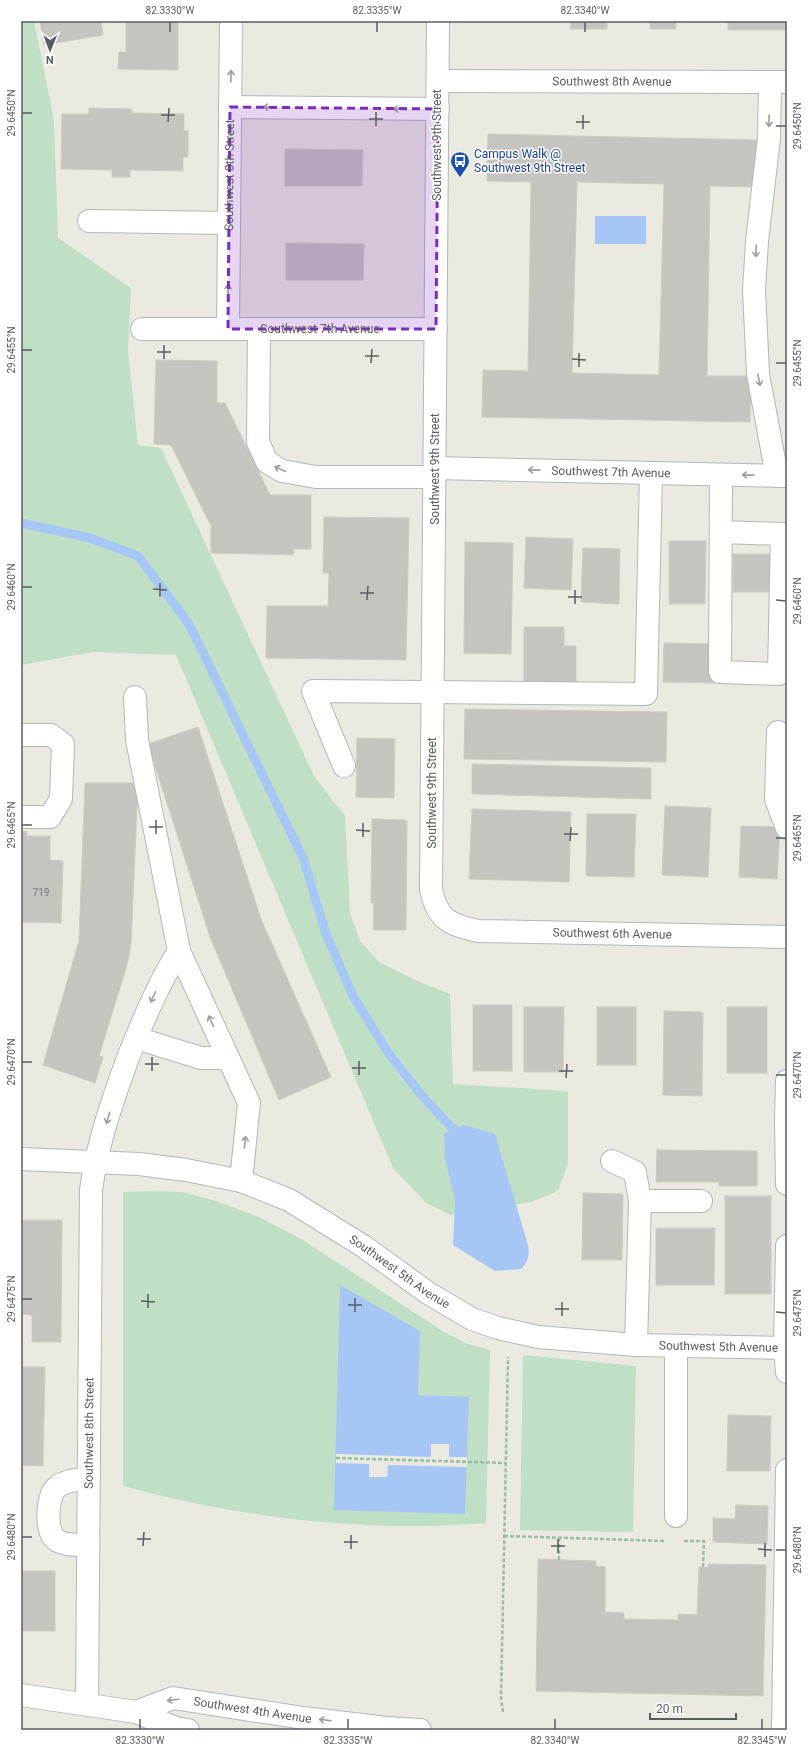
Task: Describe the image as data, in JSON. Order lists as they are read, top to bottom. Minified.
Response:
{"streets":{"street":["Southwest 8th Avenue","Southwest 9th Street","Southwest 8th Street","Southwest 7th Avenue","Southwest 6th Avenue","Southwest 5th Avenue","Southwest 4th Avenue"]},"crossings":[["Southwest 8th Avenue","Southwest 9th Street"],["Southwest 9th Street","Southwest 7th Avenue"],["Southwest 9th Street","Southwest 6th Avenue"],["Southwest 8th Street","Southwest 7th Avenue"],["Southwest 8th Street","Southwest 5th Avenue"],["Southwest 8th Street","Southwest 4th Avenue"]],"one_way":["Southwest 7th Avenue","Southwest 4th Avenue"],"places":{"bus stop":["Campus Walk @ Southwest 9th Street"]},"house_numbers":["719"],"scale_bar":"20 m","north":"bottom","coordinates":["82.3330°W","82.3335°W","82.3340°W","29.6450°N","29.6455°N","29.6460°N","29.6465°N","29.6470°N","29.6475°N","29.6480°N","82.3345°W"]}
